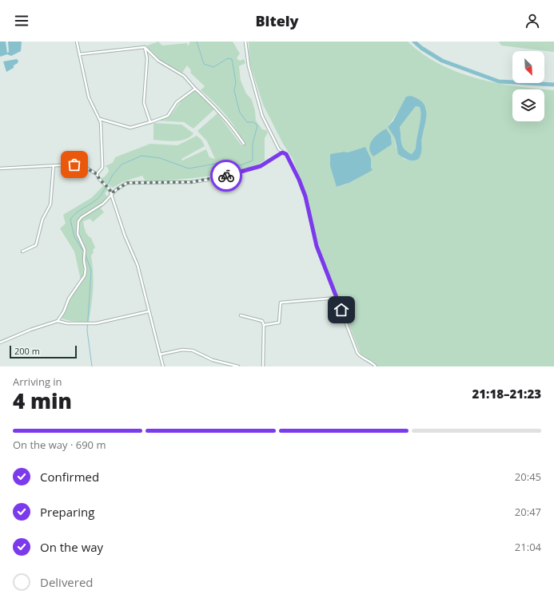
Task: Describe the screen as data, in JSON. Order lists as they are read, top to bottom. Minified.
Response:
{"scale_bar":"200 m","north":"bottom right","page":{"header":"Bitely","scale":"200 m","heading":["4 min","Arriving in","21:18–21:23"],"bar":"On the way · 690 m","list":[["Confirmed","20:45"],["Preparing","20:47"],["On the way","21:04"],"Delivered"]}}
